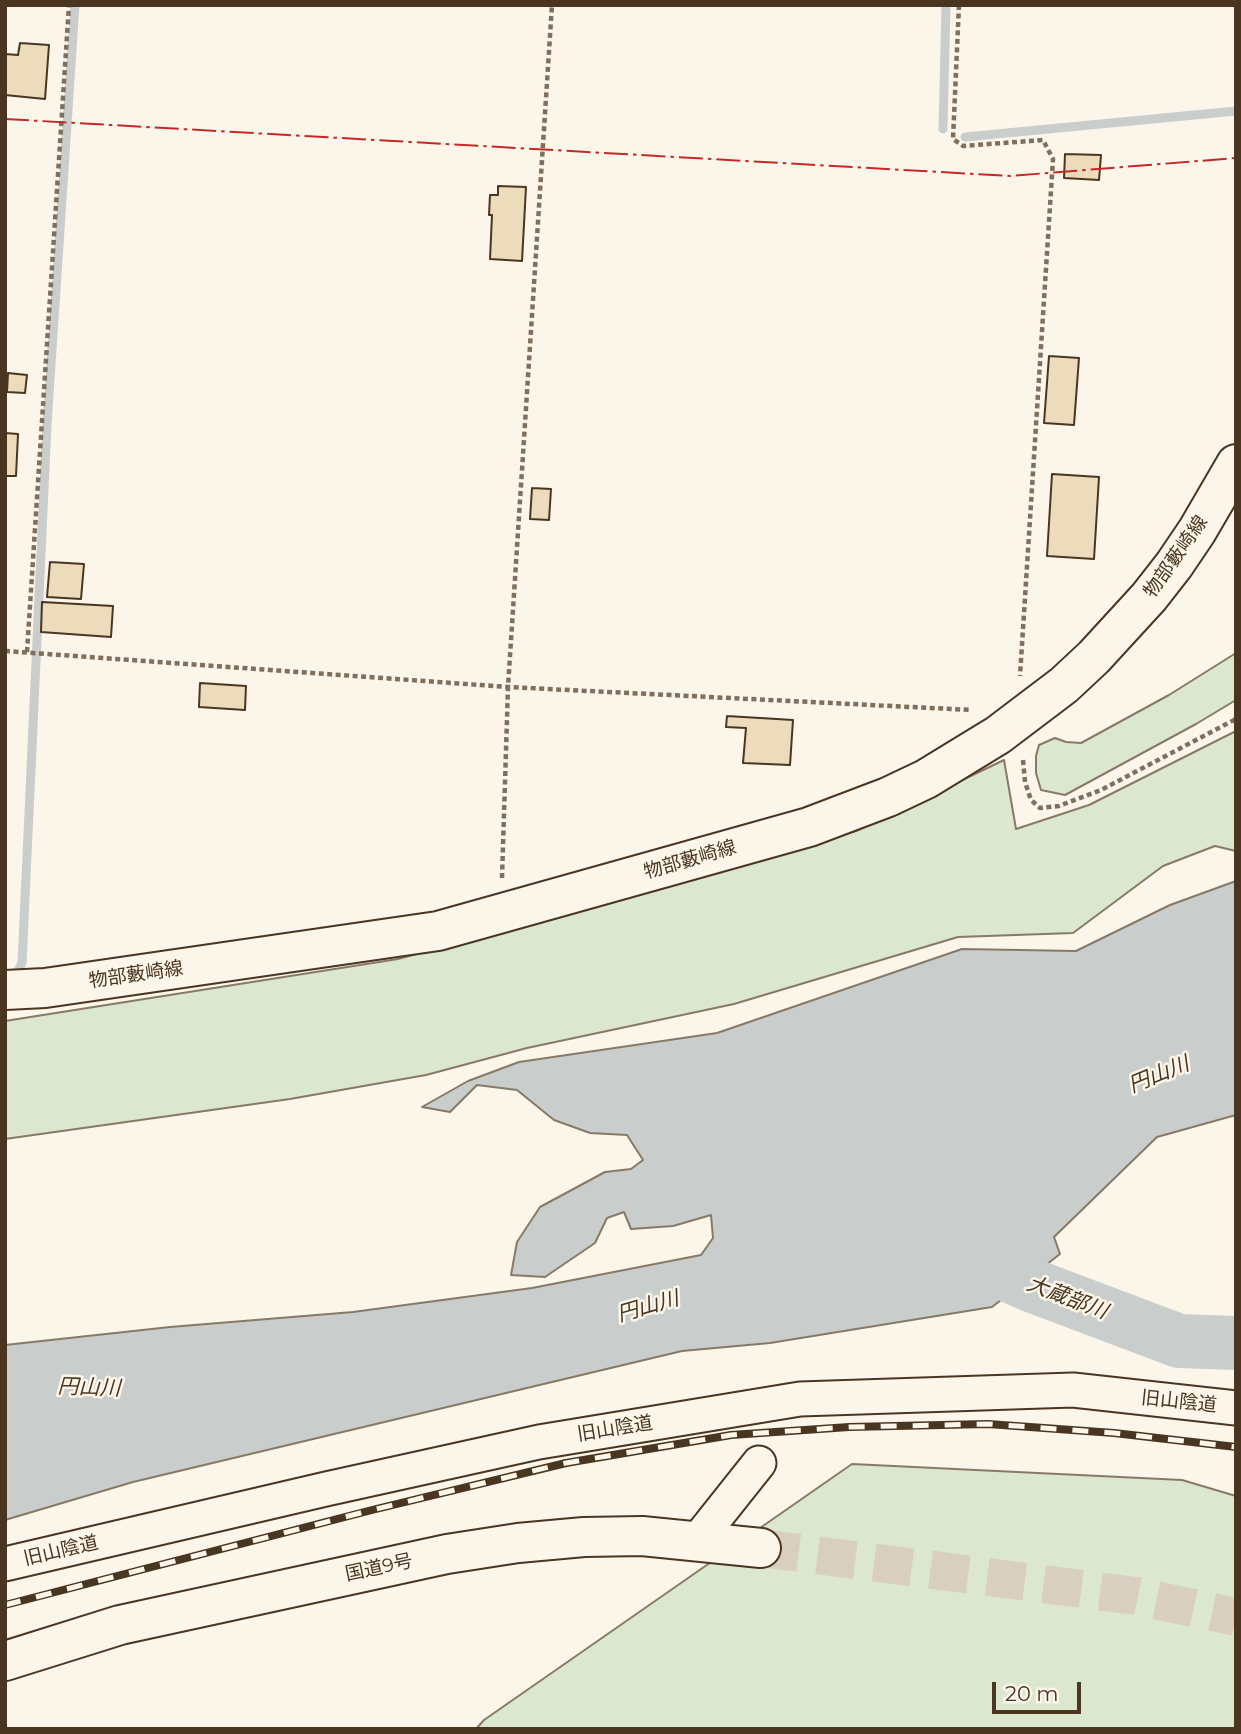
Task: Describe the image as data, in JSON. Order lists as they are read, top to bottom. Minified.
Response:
{"streets":{"main road":["物部藪崎線","国道9号"],"street":["旧山陰道"]},"water":["円山川","大蔵部川"],"scale_bar":"20 m"}
